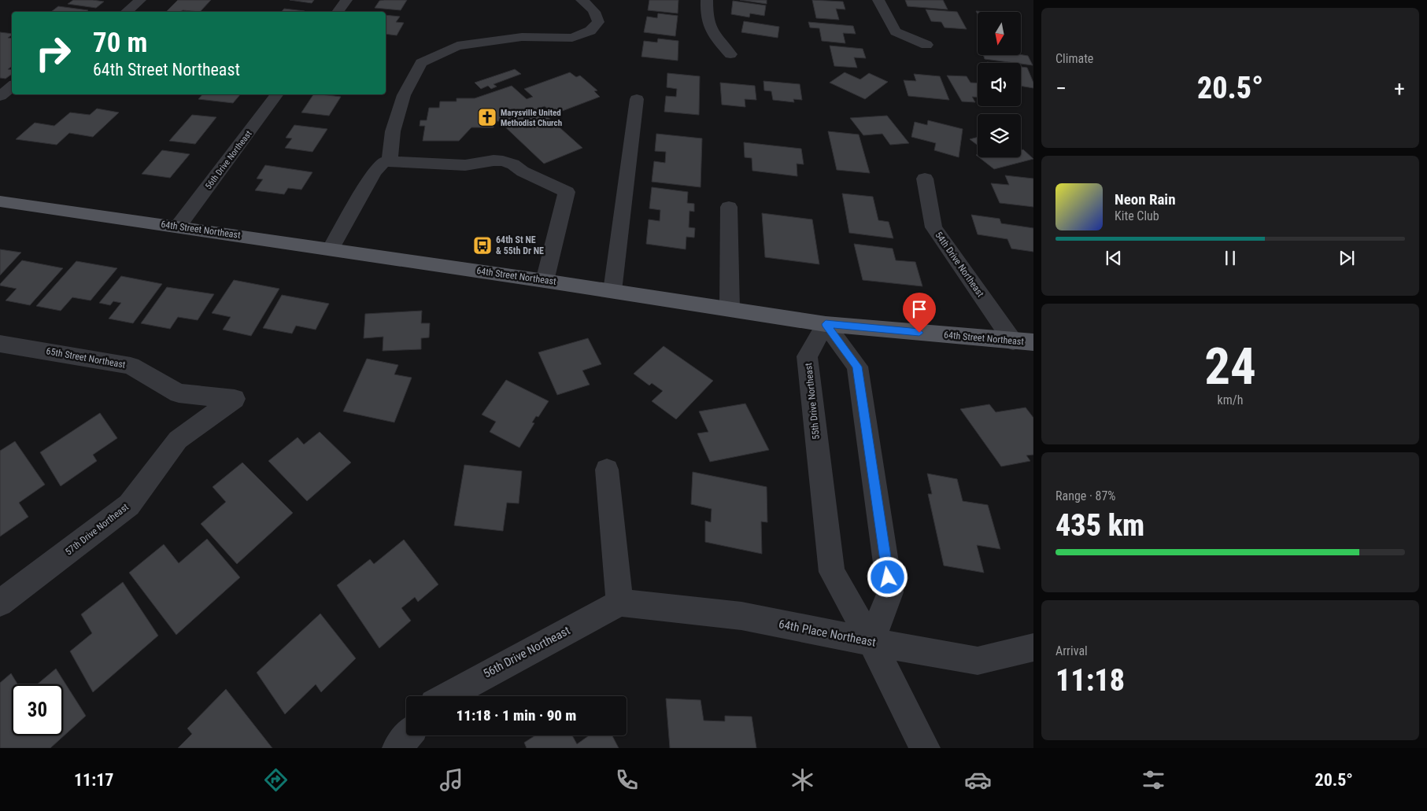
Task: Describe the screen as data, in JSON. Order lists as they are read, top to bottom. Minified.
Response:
{"streets":{"main road":["64th Street Northeast"],"street":["56th Drive Northeast","54th Drive Northeast","65th Street Northeast","55th Drive Northeast","57th Drive Northeast","64th Place Northeast"]},"crossings":[["56th Drive Northeast","64th Street Northeast"],["56th Drive Northeast","64th Place Northeast"],["64th Street Northeast","54th Drive Northeast"],["64th Street Northeast","55th Drive Northeast"],["65th Street Northeast","57th Drive Northeast"],["55th Drive Northeast","64th Place Northeast"]],"places":{"church":["Marysville United Methodist Church"],"bus stop":["64th St NE & 55th Dr NE"]},"north":"bottom","page":{"tile":["Climate",["24","km/h"],["Range · 87%","435 km"],["Arrival","11:18"]],"turn":["70 m","64th Street Northeast"],"heat":["−","20.5°","+"],"song":["Neon Rain","Kite Club"],"limit":"30","trip":"11:18 · 1 min · 90 m","tabs":["11:17","20.5°"]}}
